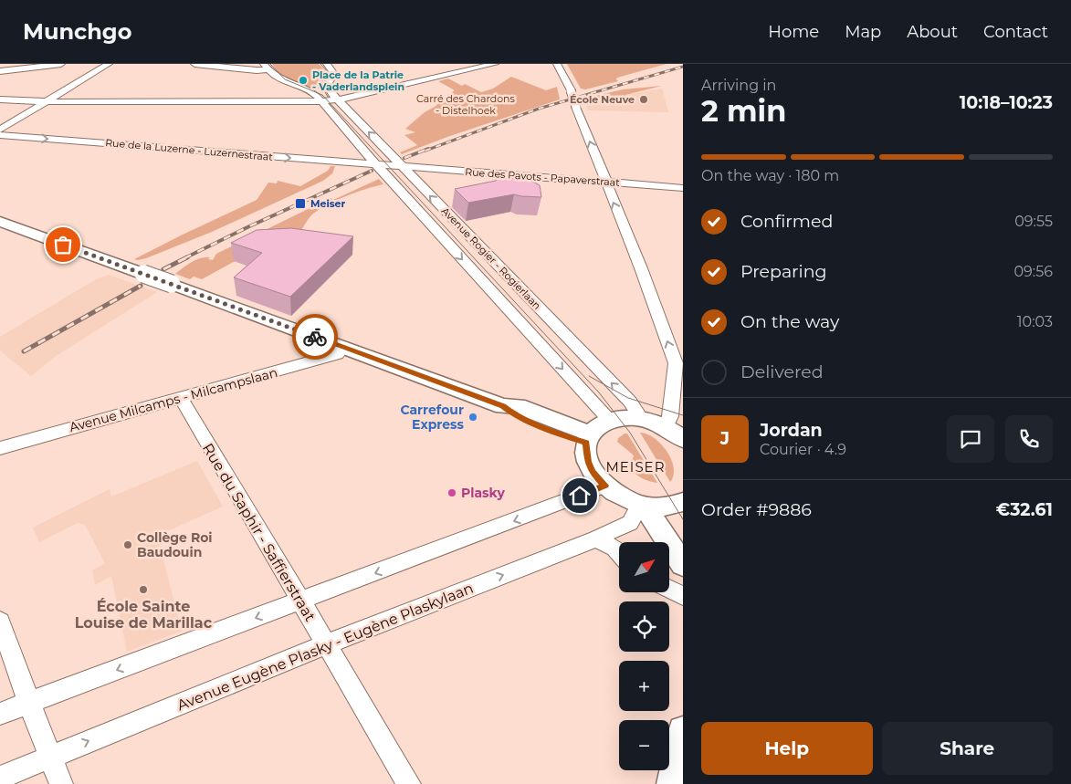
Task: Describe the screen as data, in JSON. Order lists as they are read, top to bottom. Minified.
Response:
{"streets":{"street":["Rue de la Luzerne - Luzernestraat","Rue des Pavots - Papaverstraat","Avenue Rogier - Rogierlaan","Avenue Milcamps - Milcampslaan","Rue du Saphir - Saffierstraat","Avenue Eugène Plasky - Eugène Plaskylaan"]},"crossings":[["Rue de la Luzerne - Luzernestraat","Rue des Pavots - Papaverstraat"],["Rue de la Luzerne - Luzernestraat","Avenue Rogier - Rogierlaan"],["Rue des Pavots - Papaverstraat","Avenue Rogier - Rogierlaan"],["Avenue Milcamps - Milcampslaan","Rue du Saphir - Saffierstraat"],["Rue du Saphir - Saffierstraat","Avenue Eugène Plasky - Eugène Plaskylaan"]],"districts":["MEISER"],"parks":["Carré des Chardons - Distelhoek"],"places":{"other":["Place de la Patrie - Vaderlandsplein","École Neuve","Carrefour Express","Plasky","Collège Roi Baudouin","École Sainte Louise de Marillac"],"transit":["Meiser"]},"north":"top right","page":{"header":"Munchgo","nav":["Home","Map","About","Contact"],"heading":["2 min","Arriving in","10:18–10:23"],"panel":["Jordan","Courier · 4.9","Order #9886","€32.61"],"bar":"On the way · 180 m","list":[["Confirmed","09:55"],["Preparing","09:56"],["On the way","10:03"],"Delivered"],"round":"J","map_buttons":["+","−"],"buttons":["Help","Share"]}}
